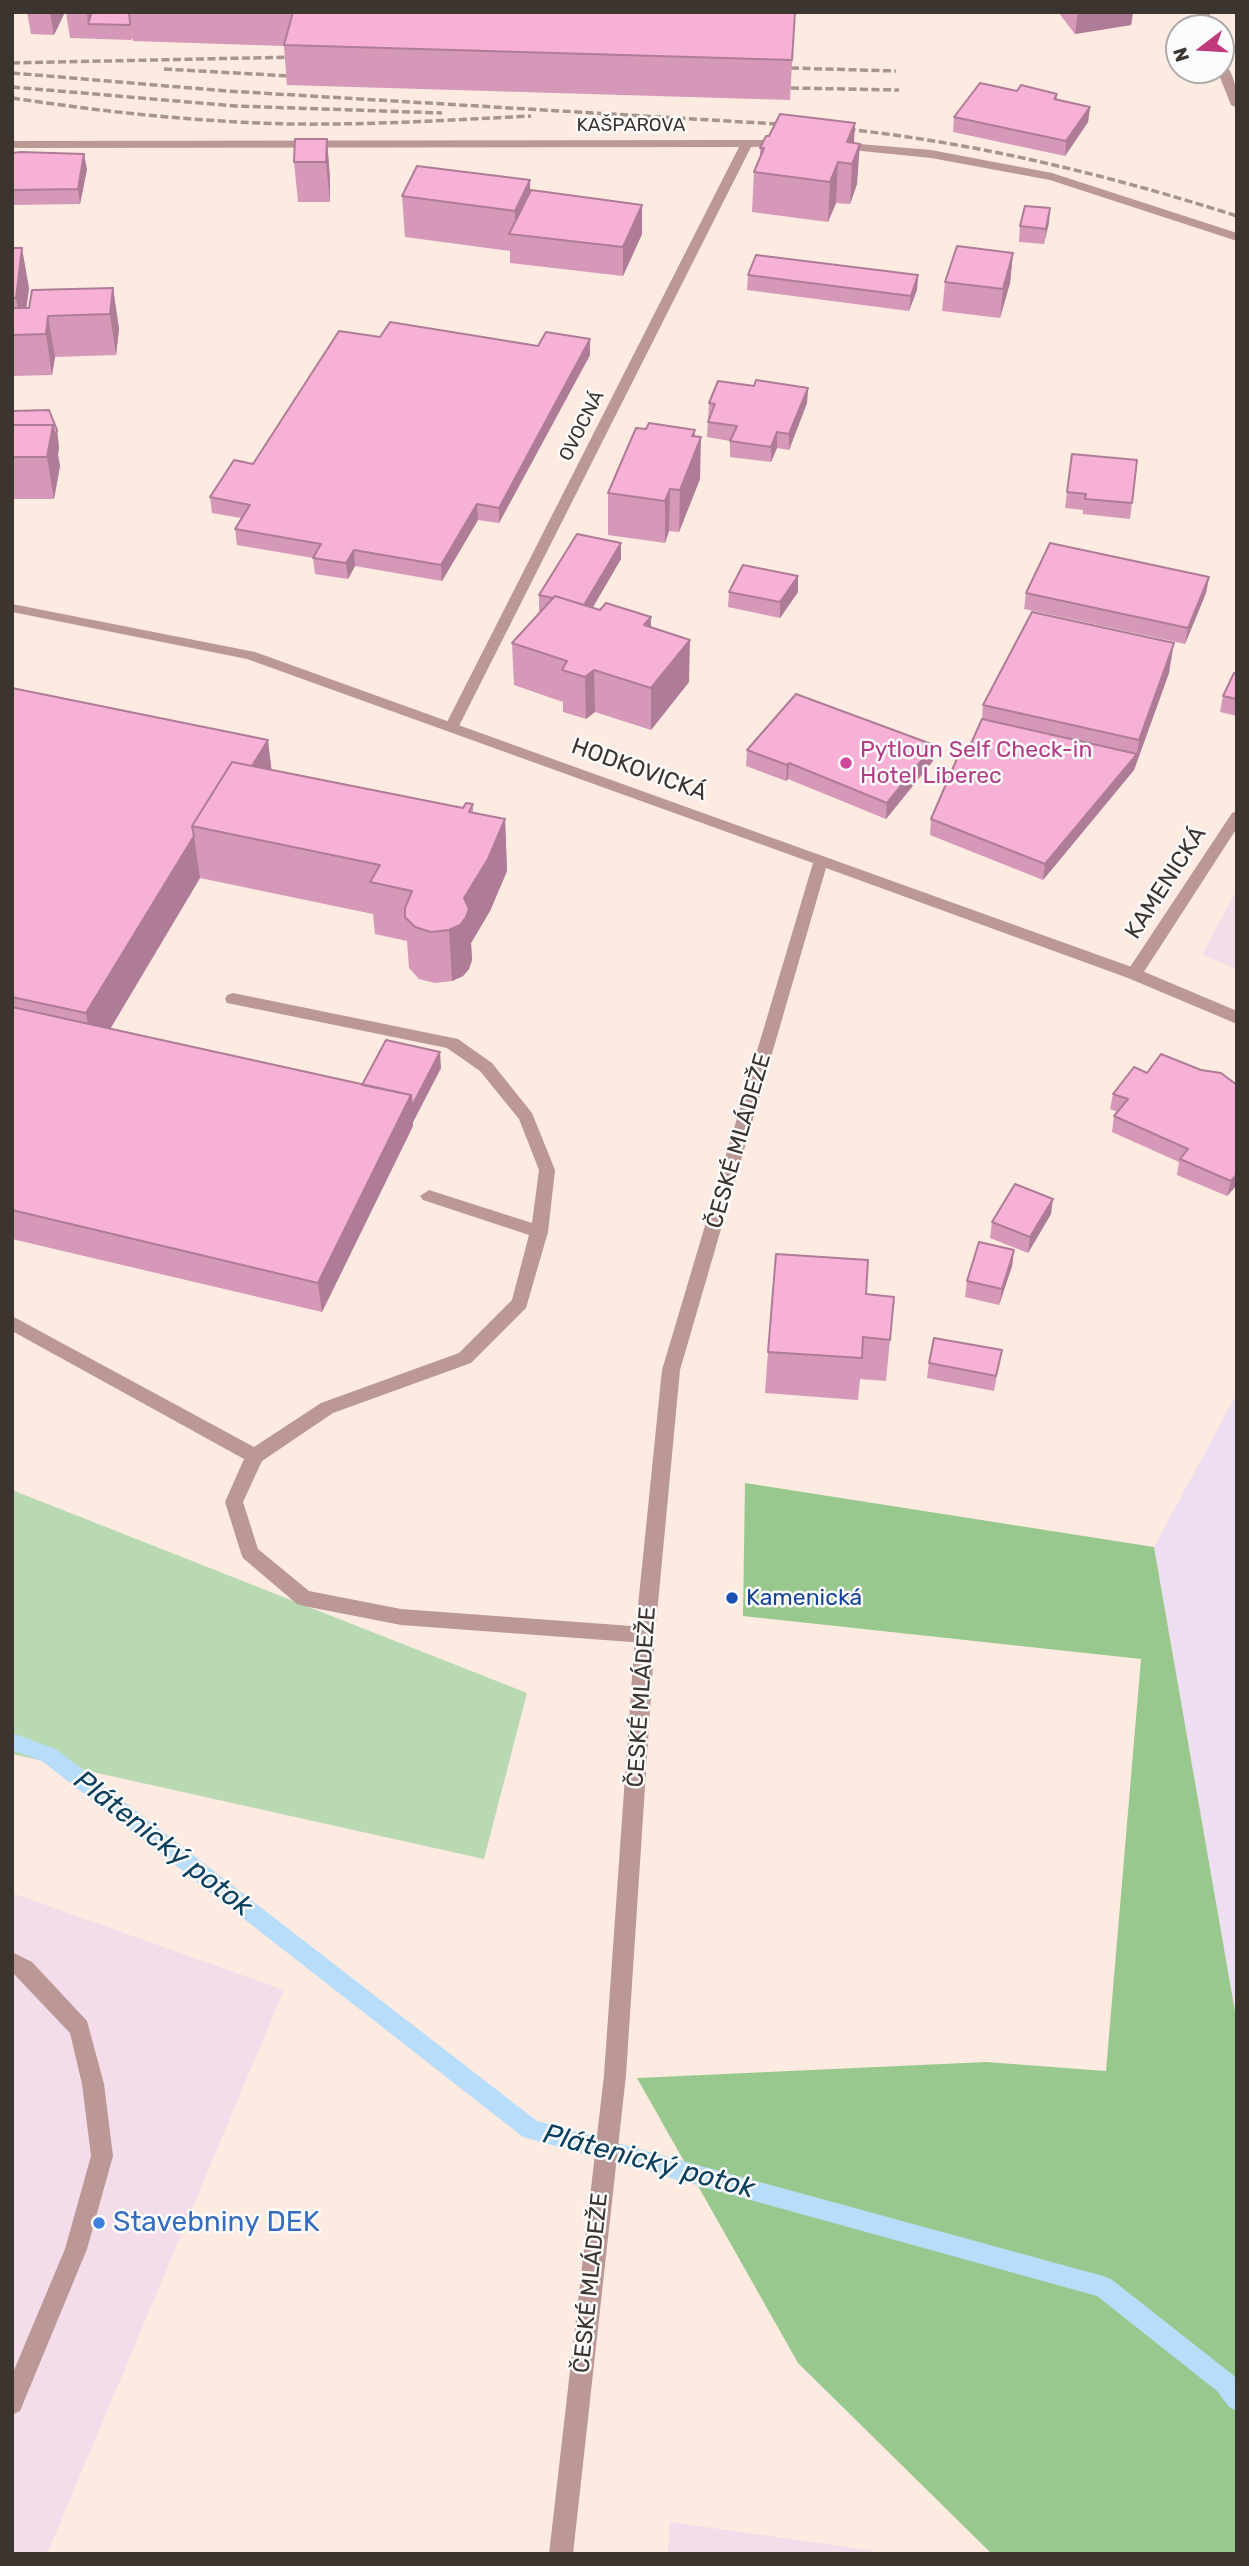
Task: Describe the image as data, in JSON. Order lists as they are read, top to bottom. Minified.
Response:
{"streets":{"street":["KAŠPAROVA","OVOCNÁ","HODKOVICKÁ","KAMENICKÁ","ČESKÉ MLÁDEŽE"]},"crossings":[["KAŠPAROVA","OVOCNÁ"],["OVOCNÁ","HODKOVICKÁ"],["HODKOVICKÁ","KAMENICKÁ"],["HODKOVICKÁ","ČESKÉ MLÁDEŽE"]],"water":["Plátenický potok"],"places":["Pytloun Self Check-in Hotel Liberec","Kamenická","Stavebniny DEK"],"north":"left"}
